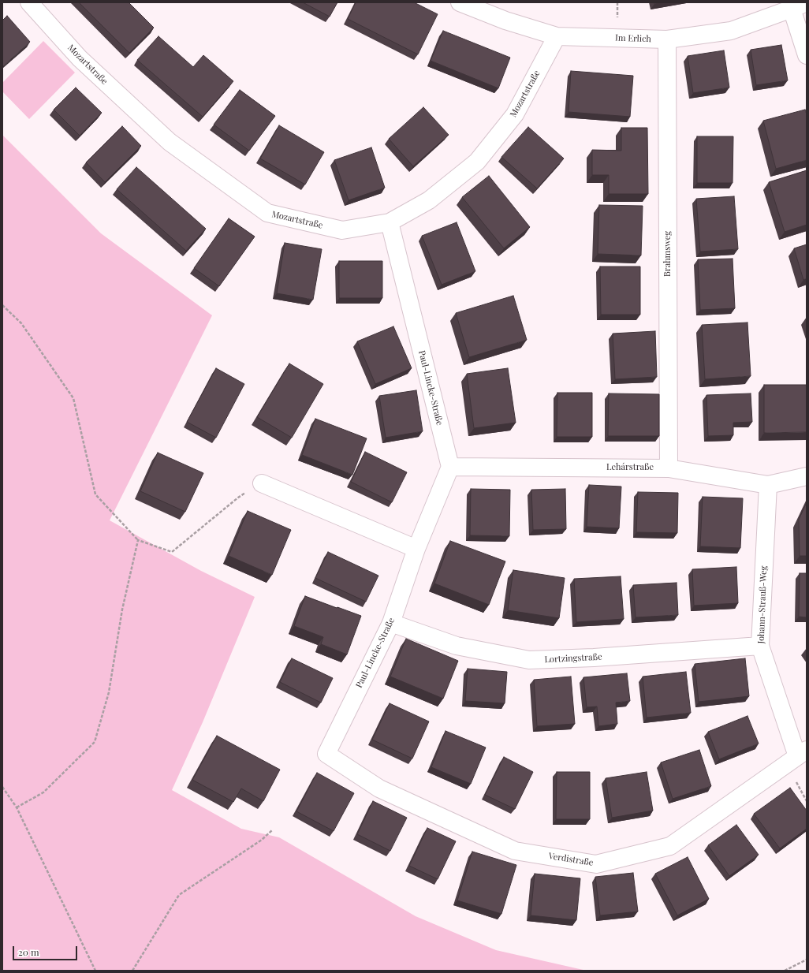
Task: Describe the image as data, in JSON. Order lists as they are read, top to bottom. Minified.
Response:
{"streets":{"street":["Im Erlich","Mozartstraße","Brahmsweg","Paul-Lincke-Straße","Lehárstraße","Johann-Strauß-Weg","Lortzingstraße","Verdistraße"]},"crossings":[["Im Erlich","Mozartstraße"],["Im Erlich","Brahmsweg"],["Mozartstraße","Paul-Lincke-Straße"],["Brahmsweg","Lehárstraße"],["Paul-Lincke-Straße","Lehárstraße"],["Paul-Lincke-Straße","Lortzingstraße"],["Paul-Lincke-Straße","Verdistraße"],["Lehárstraße","Johann-Strauß-Weg"],["Johann-Strauß-Weg","Lortzingstraße"],["Johann-Strauß-Weg","Verdistraße"]],"scale_bar":"20 m"}
